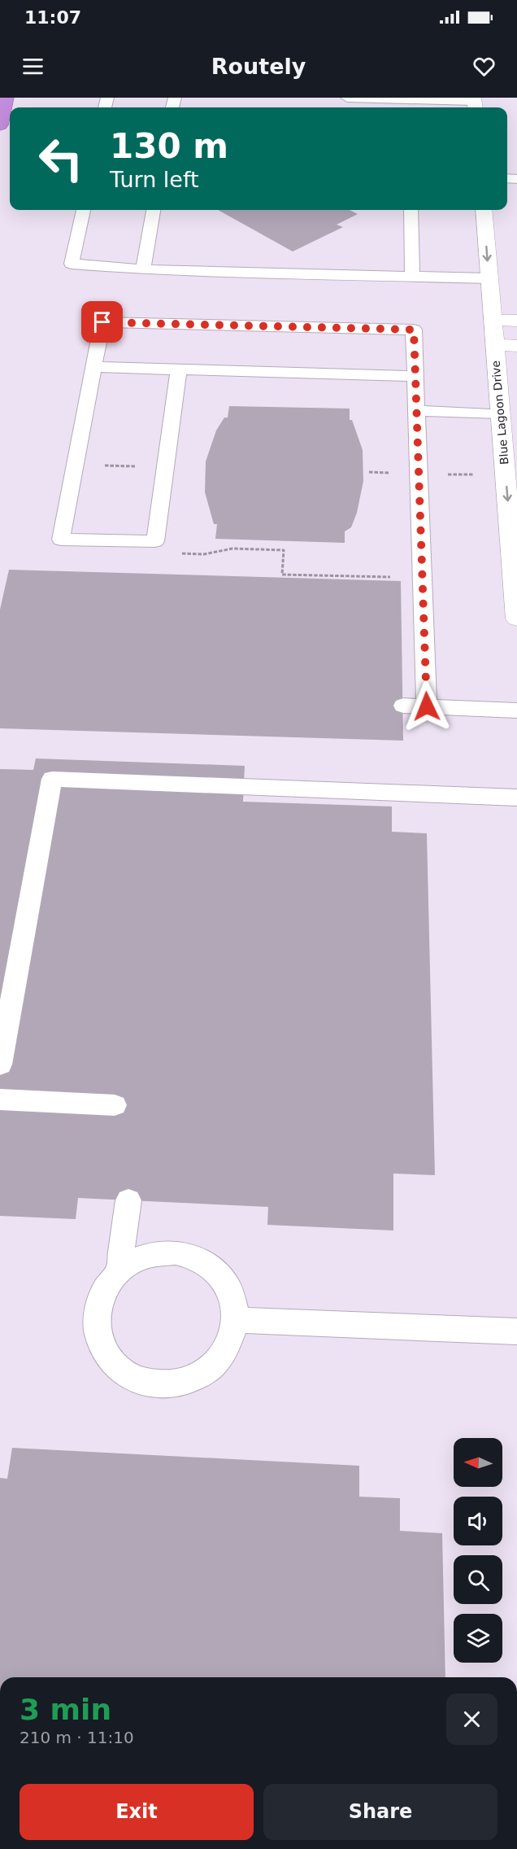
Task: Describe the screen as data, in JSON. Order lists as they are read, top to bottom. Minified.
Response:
{"streets":{"street":["Blue Lagoon Drive"]},"one_way":["Blue Lagoon Drive"],"north":"left","page":{"status":"11:07","header":"Routely","turn":["130 m","Turn left"],"heading":["3 min","210 m · 11:10"],"buttons":["Exit","Share"]}}
